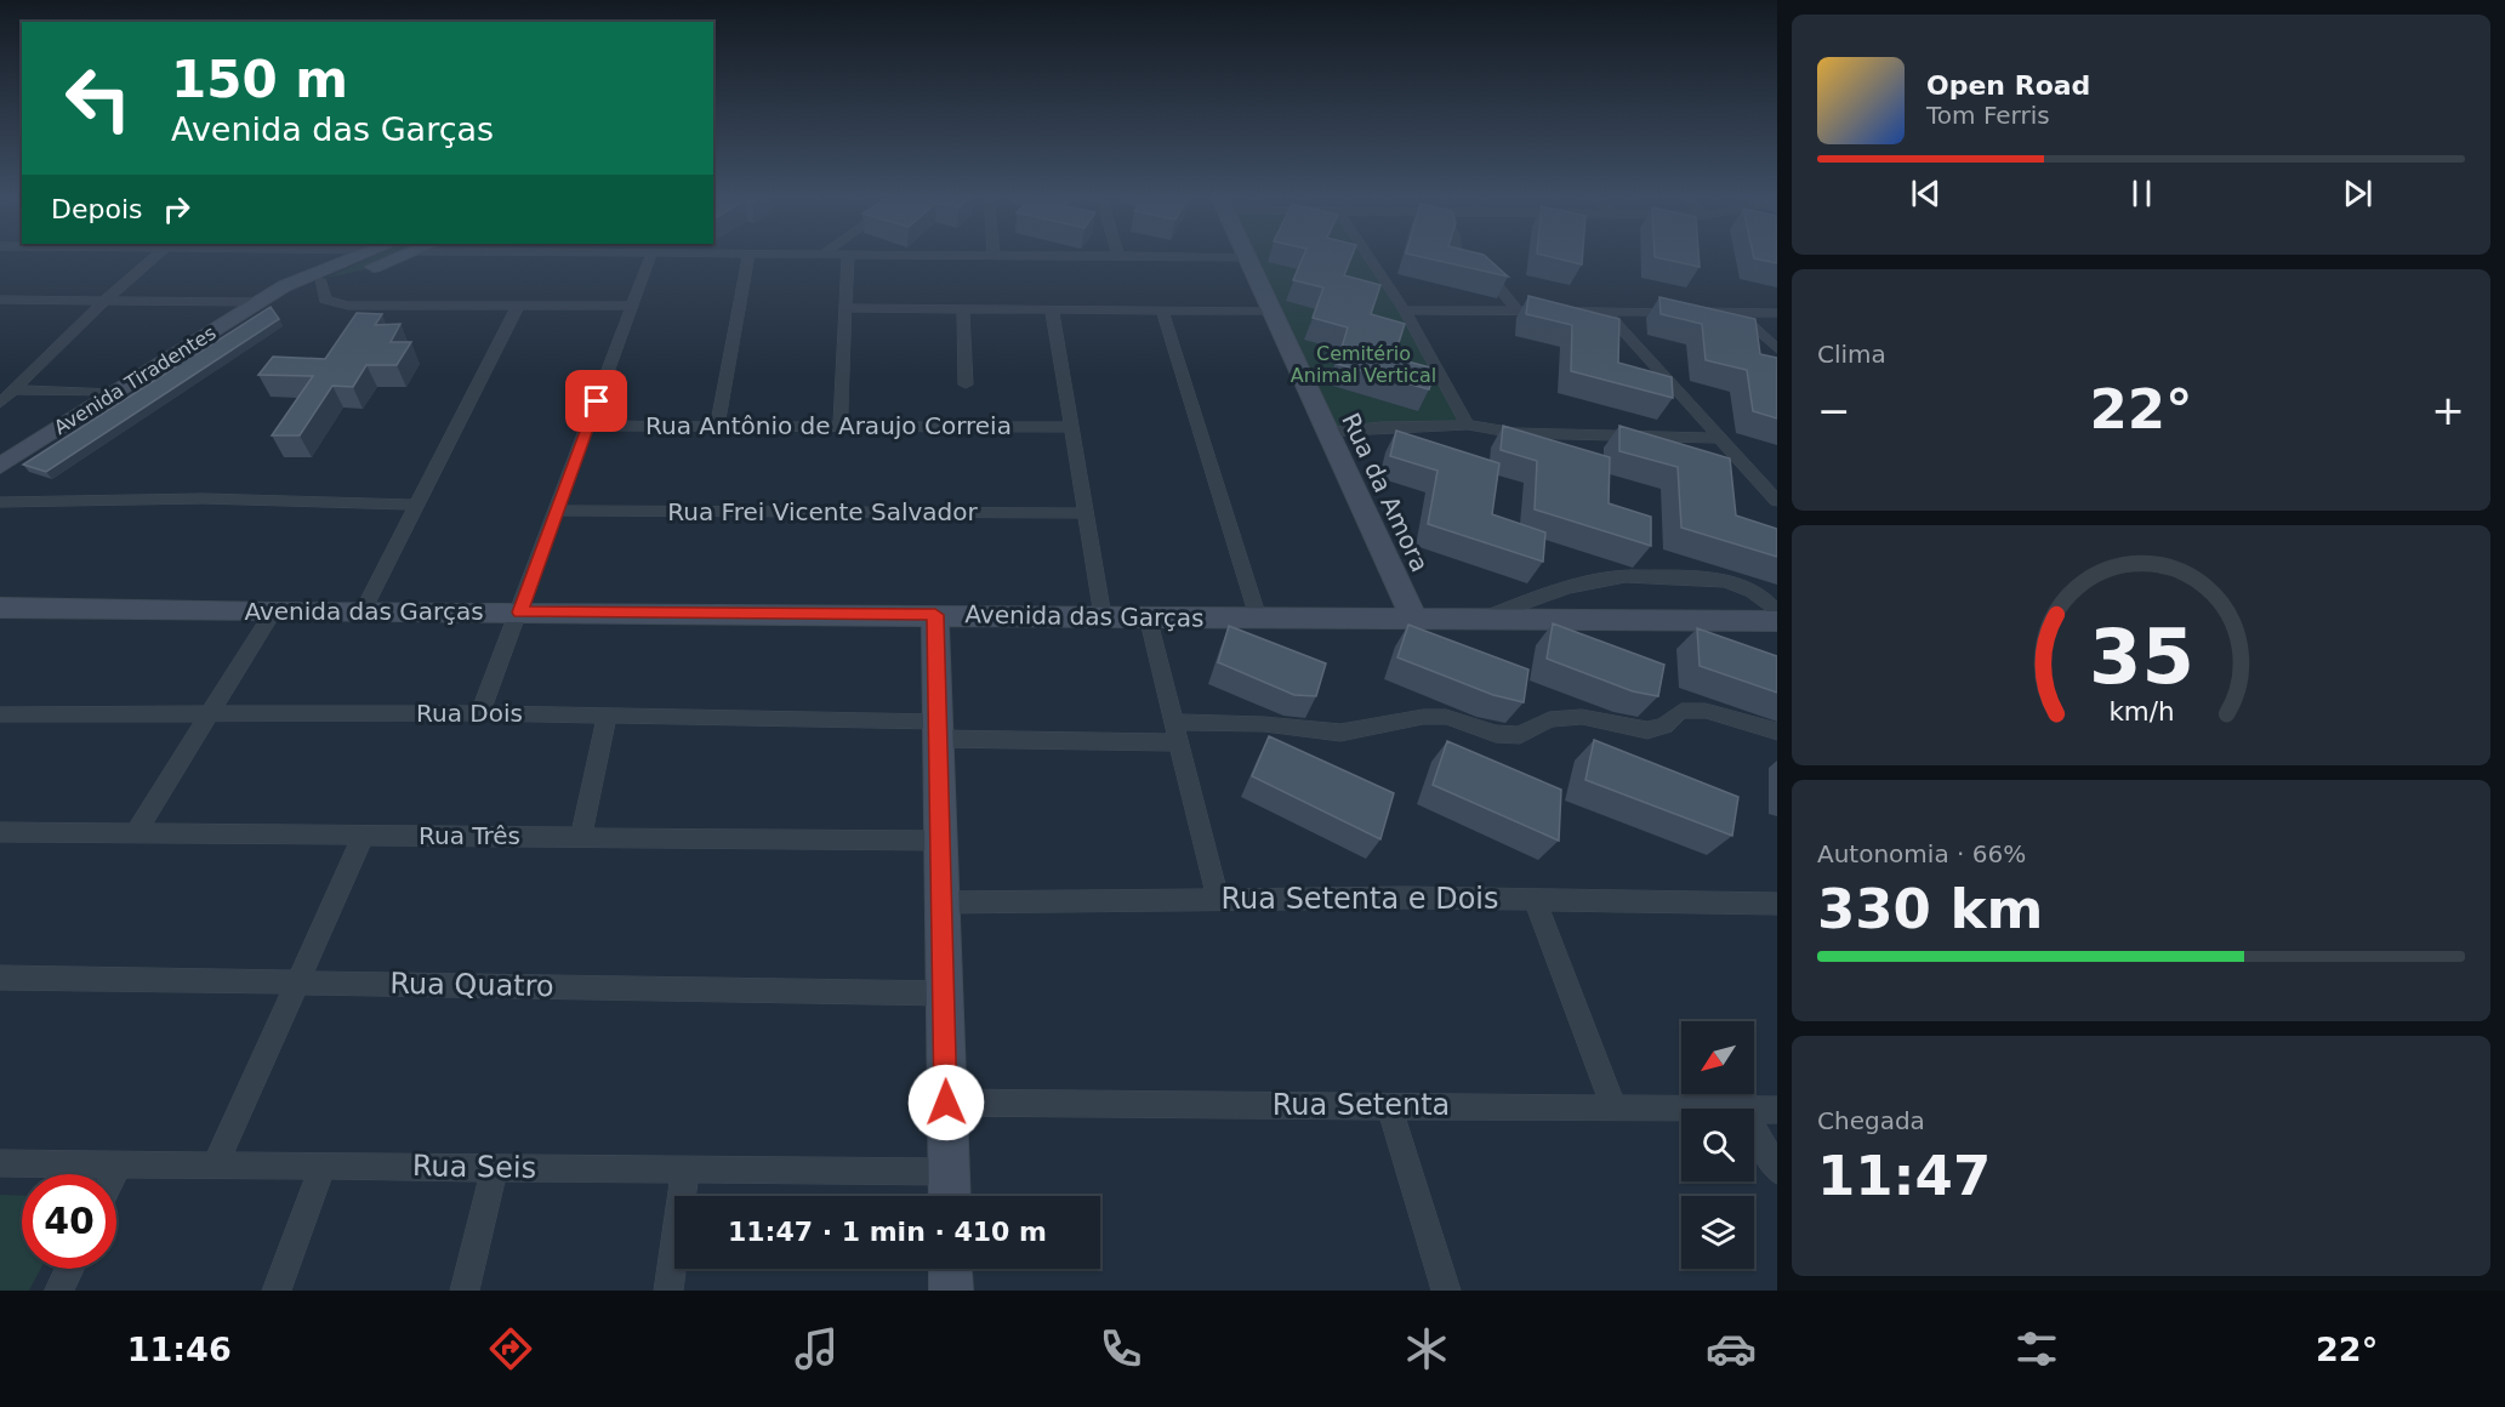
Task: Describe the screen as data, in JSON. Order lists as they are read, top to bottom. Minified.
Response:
{"streets":{"street":["Avenida Tiradentes","Rua Antônio de Araujo Correia","Rua da Amora","Rua Frei Vicente Salvador","Avenida das Garças","Rua Dois","Rua Três","Rua Setenta e Dois","Rua Quatro","Rua Setenta","Rua Seis"]},"crossings":[["Rua da Amora","Avenida das Garças"]],"parks":["Cemitério Animal Vertical"],"north":"bottom left","page":{"turn":["150 m","Avenida das Garças"],"song":["Open Road","Tom Ferris"],"then":"Depois","tile":["Clima",["Autonomia · 66%","330 km"],["Chegada","11:47"]],"heat":["−","22°","+"],"limit":"40","trip":"11:47 · 1 min · 410 m","tabs":["11:46","22°"],"gauge":["35","km/h"]}}
